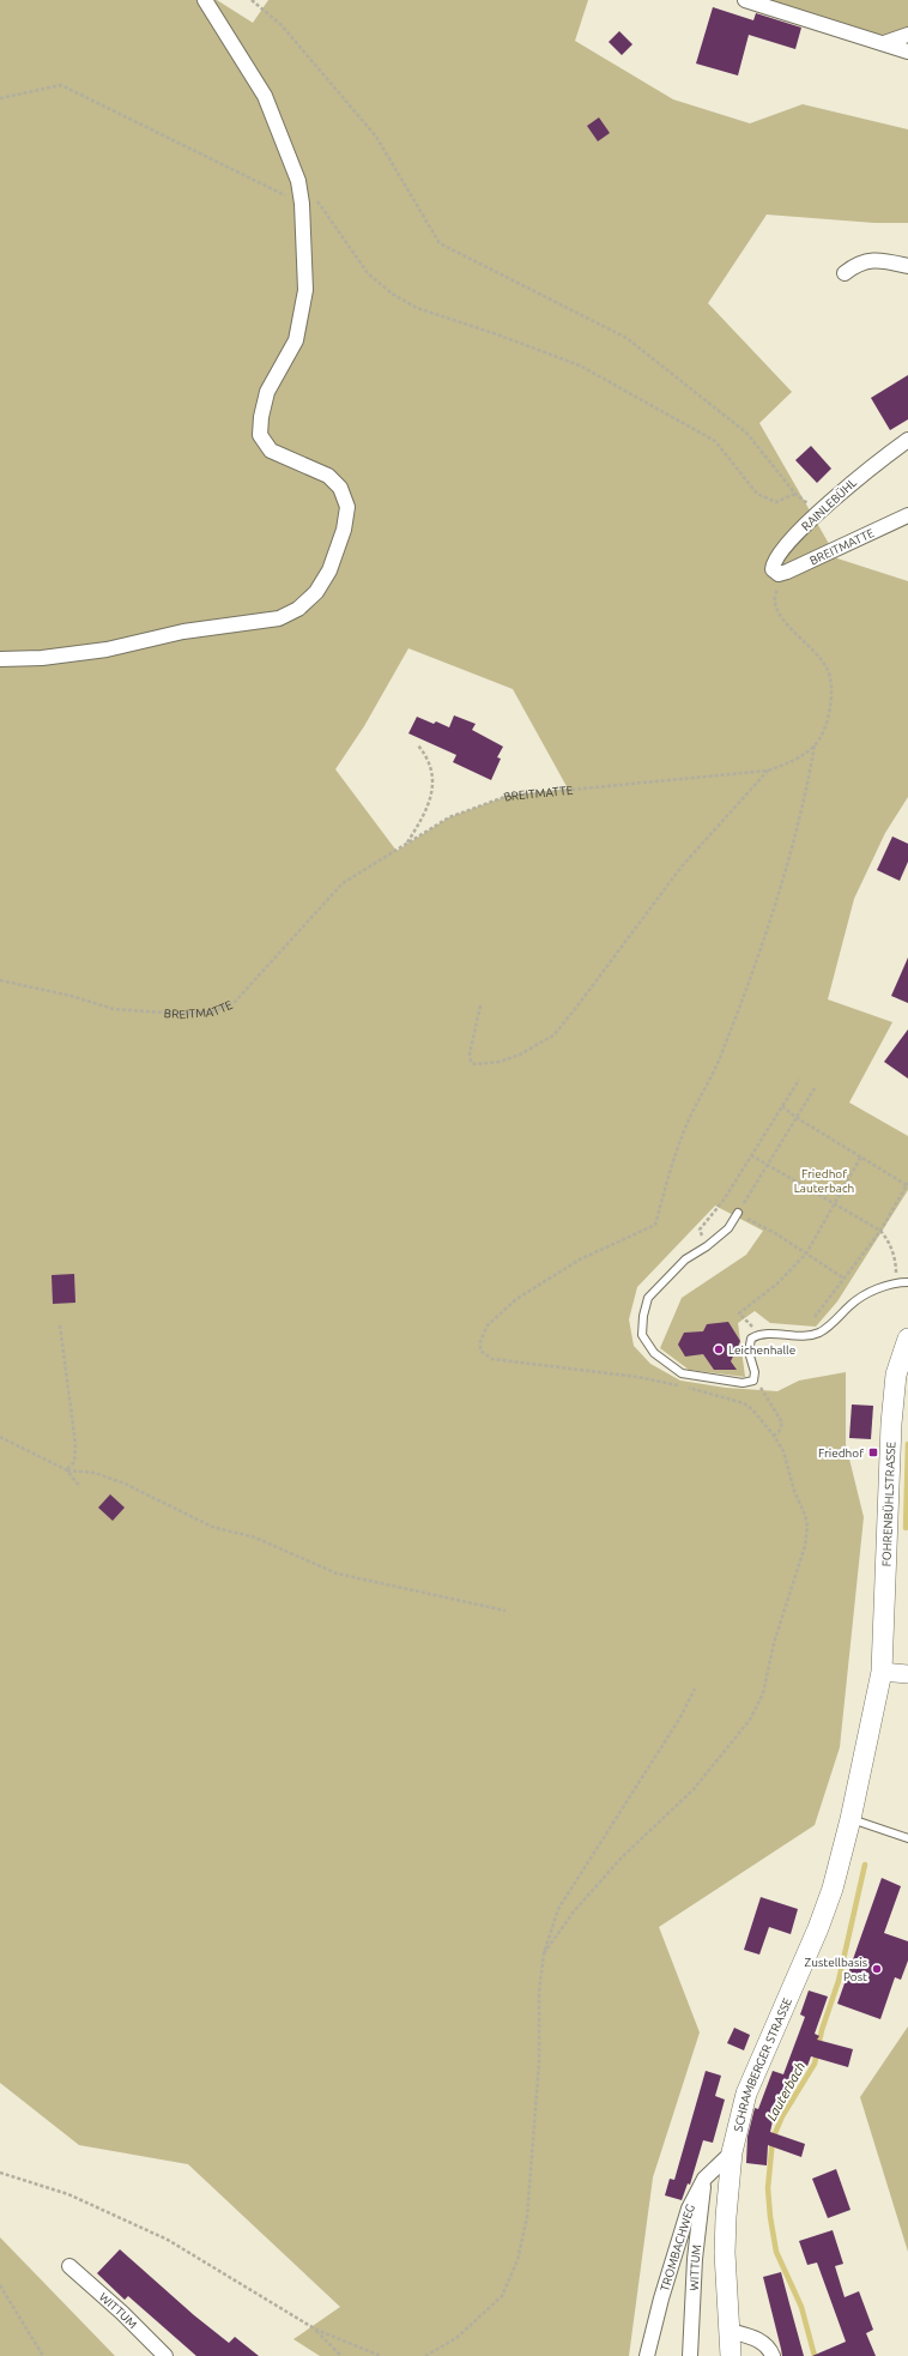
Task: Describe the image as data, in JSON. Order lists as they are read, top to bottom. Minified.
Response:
{"streets":{"main road":["FOHRENBÜHLSTRASSE","SCHRAMBERGER STRASSE"],"street":["RAINLEBÜHL","BREITMATTE","TROMBACHWEG","WITTUM"]},"crossings":[["RAINLEBÜHL","BREITMATTE"],["FOHRENBÜHLSTRASSE","SCHRAMBERGER STRASSE"],["SCHRAMBERGER STRASSE","TROMBACHWEG"],["TROMBACHWEG","WITTUM"]],"water":["Lauterbach"],"parks":["Friedhof Lauterbach"],"places":{"other":["Leichenhalle","Zustellbasis Post"],"transit":["Friedhof"]}}
